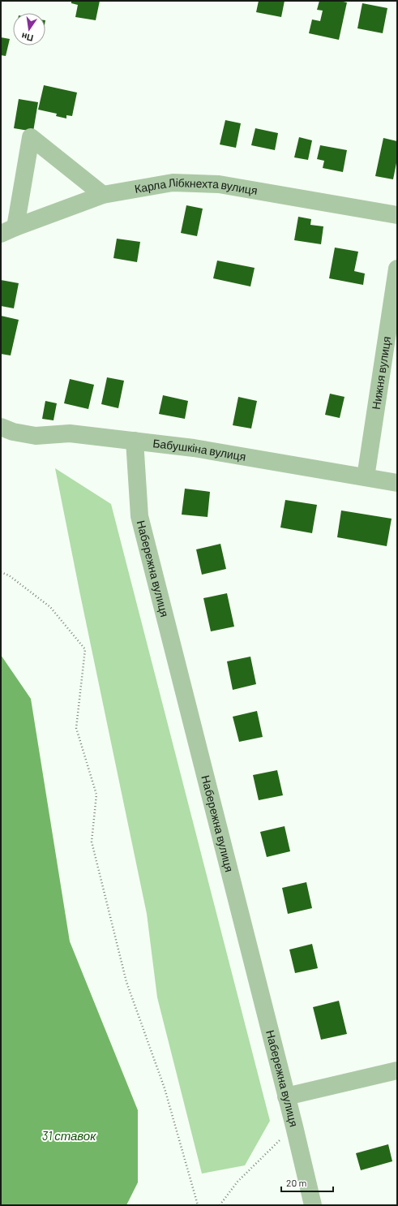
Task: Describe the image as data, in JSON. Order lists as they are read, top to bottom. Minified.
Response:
{"streets":{"street":["Карла Лібкнехта вулиця","Нижня вулиця","Бабушкіна вулиця","Набережна вулиця"]},"crossings":[["Нижня вулиця","Бабушкіна вулиця"],["Бабушкіна вулиця","Набережна вулиця"]],"water":["31 ставок"],"scale_bar":"20 m","north":"bottom"}
